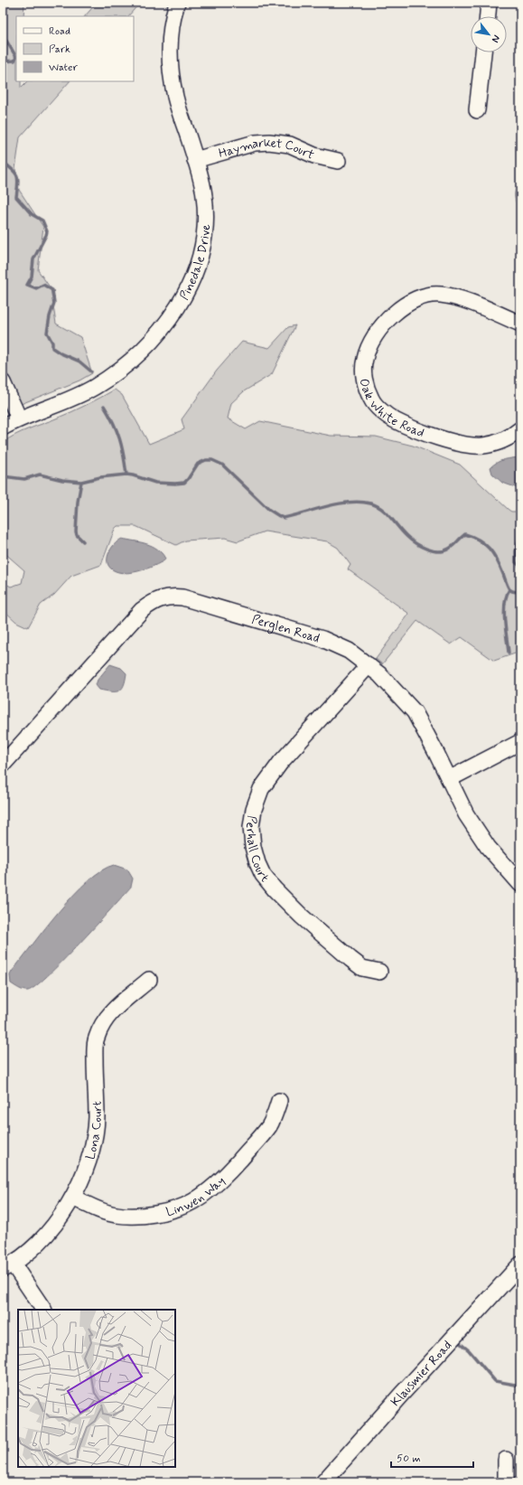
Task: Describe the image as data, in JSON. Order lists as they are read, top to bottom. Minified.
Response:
{"streets":{"street":["Haymarket Court","Pinedale Drive","Oak White Road","Perglen Road","Perhall Court","Lona Court","Linwen Way","Klausmier Road"]},"crossings":[["Haymarket Court","Pinedale Drive"],["Perglen Road","Perhall Court"],["Lona Court","Linwen Way"]],"legend":["Road","Park","Water"],"scale_bar":"50 m","north":"bottom right"}
